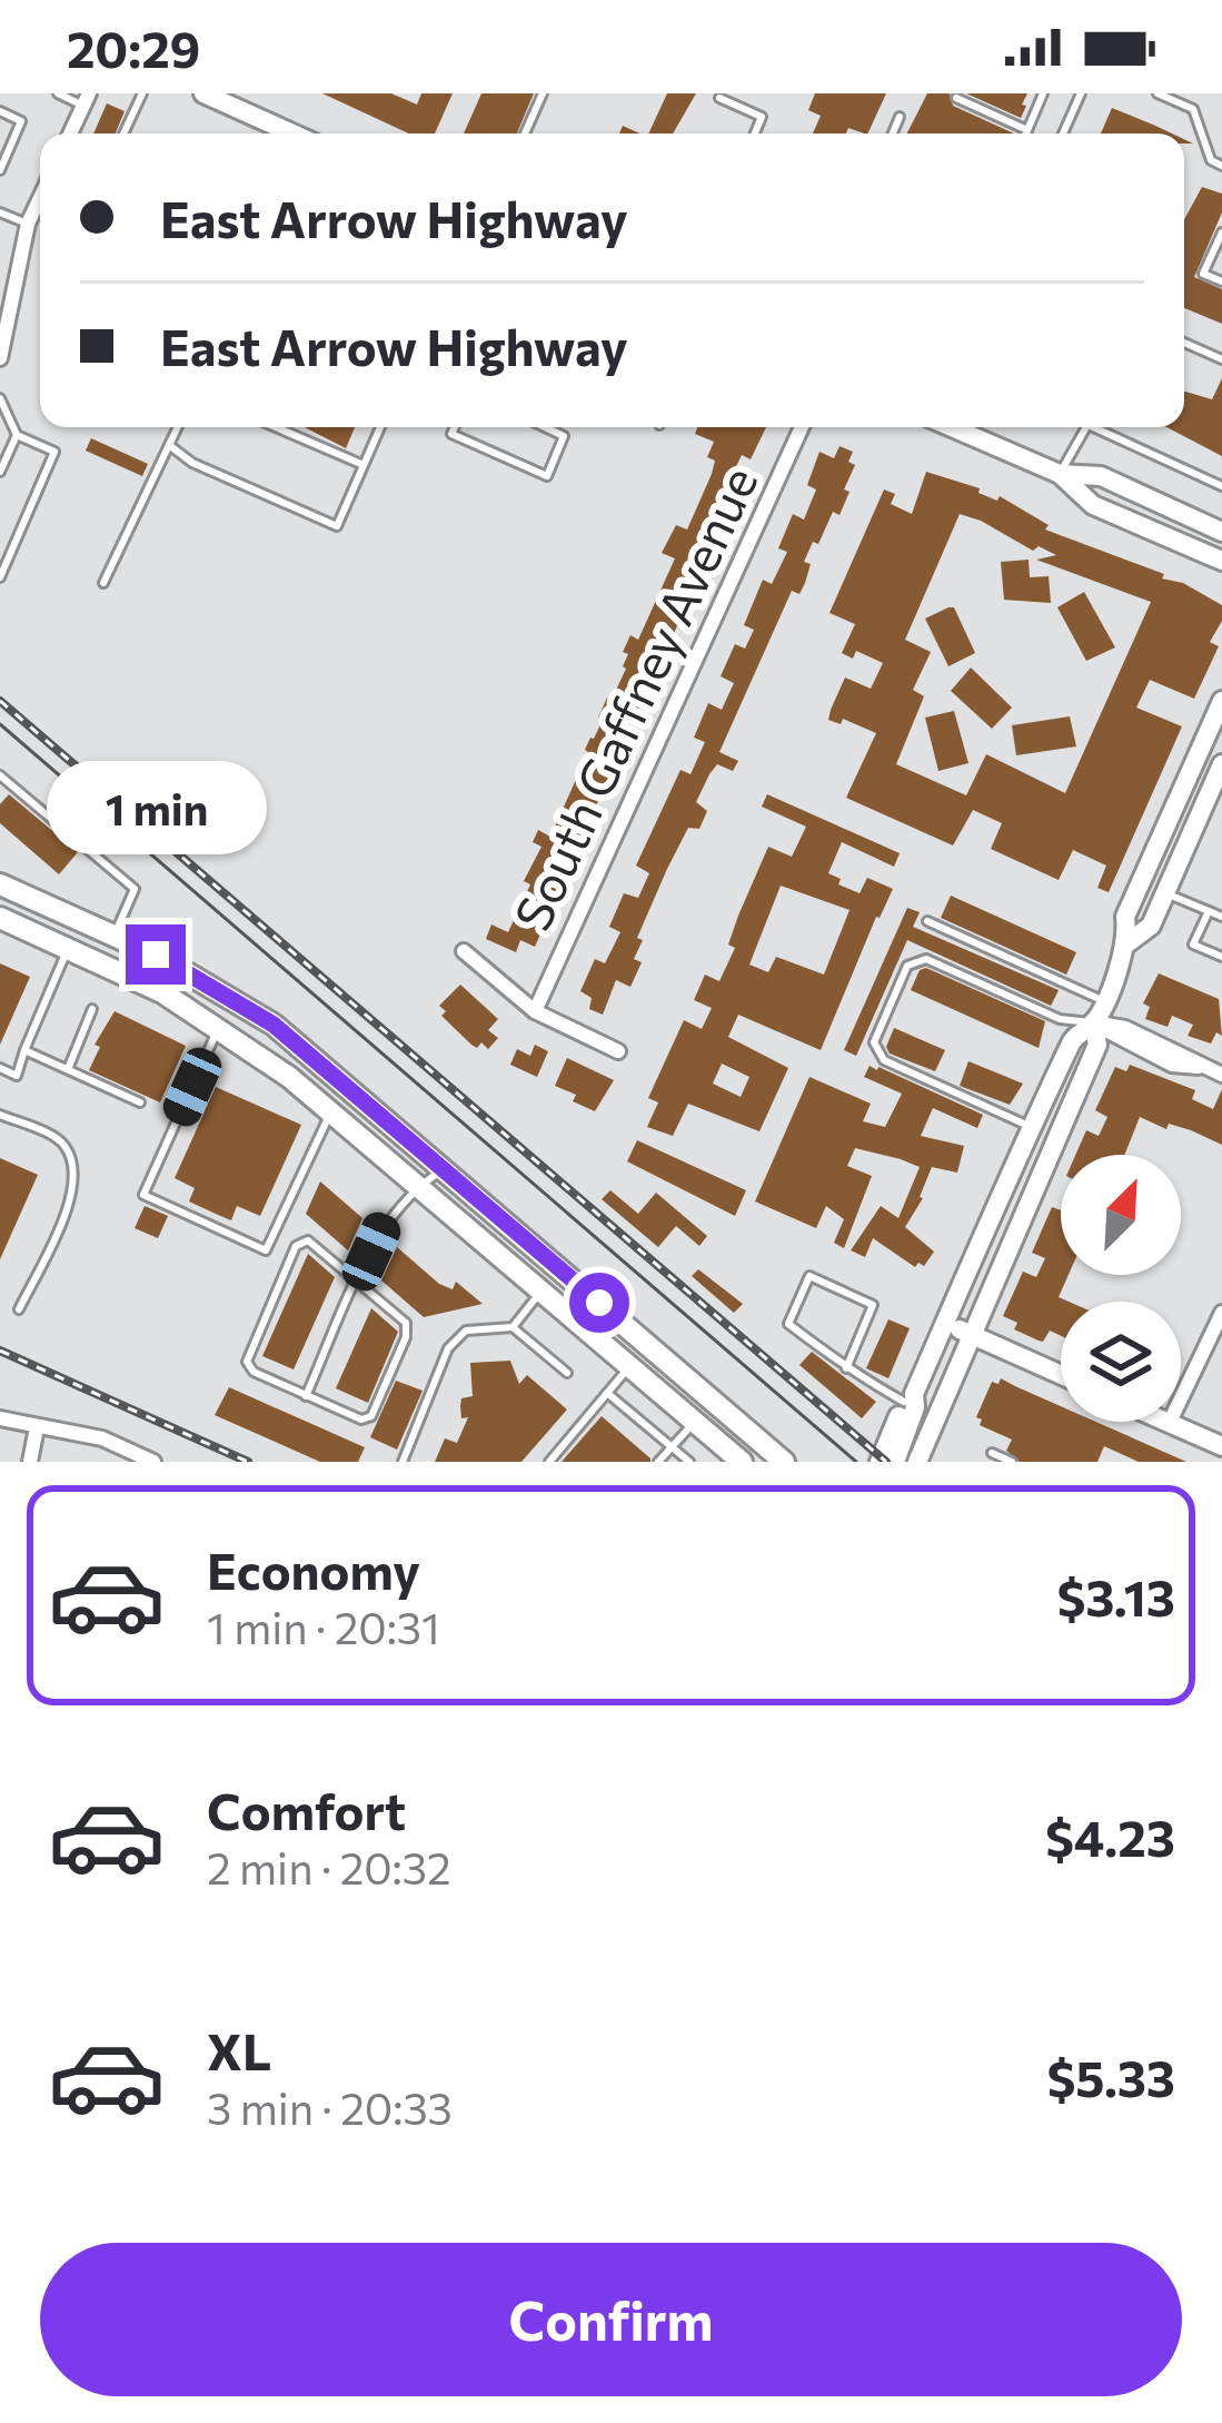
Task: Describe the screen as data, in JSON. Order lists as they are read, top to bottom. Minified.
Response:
{"streets":{"street":["South Gaffney Avenue"]},"north":"top right","page":{"status":"20:29","banner":["East Arrow Highway","East Arrow Highway"],"bubble":"1 min","list":[{"name":"Economy","note":"1 min · 20:31","value":"$3.13"},{"name":"Comfort","note":"2 min · 20:32","value":"$4.23"},{"name":"XL","note":"3 min · 20:33","value":"$5.33"}],"buttons":"Confirm"}}
